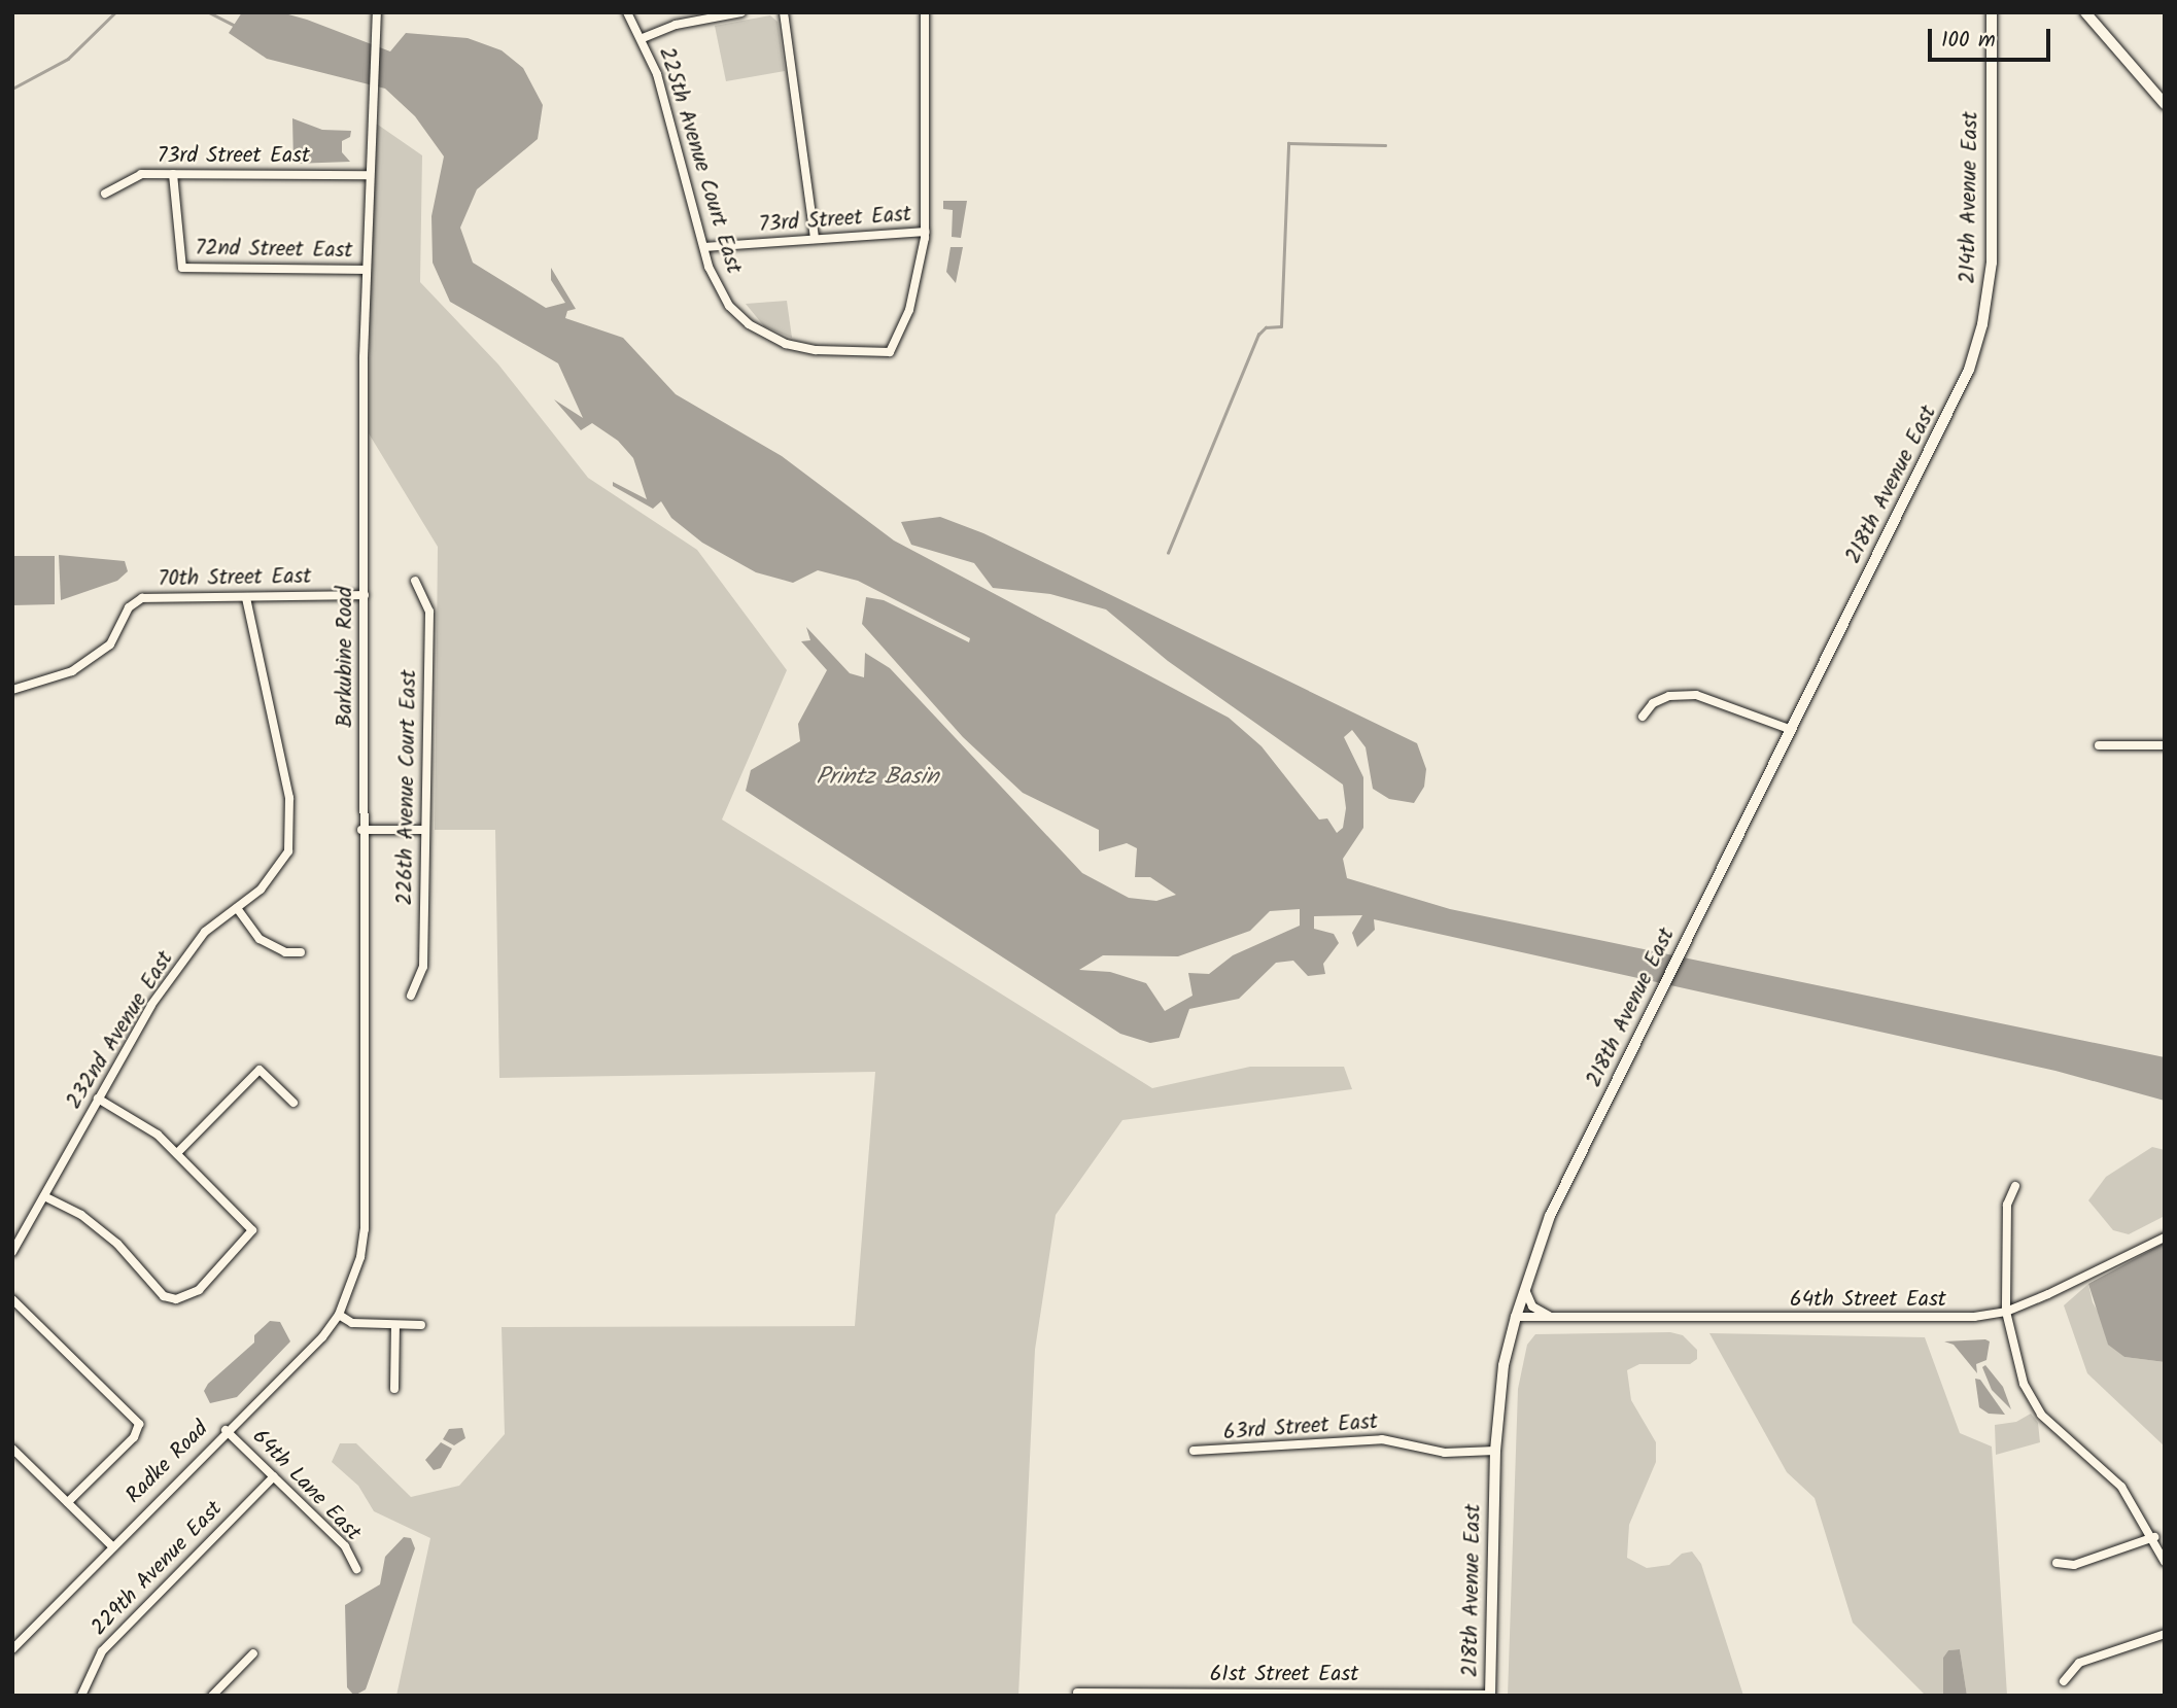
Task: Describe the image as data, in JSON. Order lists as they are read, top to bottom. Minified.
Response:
{"streets":{"street":["73rd Street East","225th Avenue Court East","214th Avenue East","72nd Street East","218th Avenue East","70th Street East","Barkubine Road","226th Avenue Court East","232nd Avenue East","64th Street East","63rd Street East","Radke Road","64th Lane East","229th Avenue East","61st Street East"]},"crossings":[["73rd Street East","225th Avenue Court East"],["73rd Street East","72nd Street East"],["73rd Street East","Barkubine Road"],["214th Avenue East","218th Avenue East"],["72nd Street East","Barkubine Road"],["218th Avenue East","64th Street East"],["218th Avenue East","63rd Street East"],["218th Avenue East","61st Street East"],["70th Street East","Barkubine Road"],["70th Street East","232nd Avenue East"],["Barkubine Road","Radke Road"],["Radke Road","64th Lane East"],["64th Lane East","229th Avenue East"]],"water":["Printz Basin"],"scale_bar":"100 m"}
